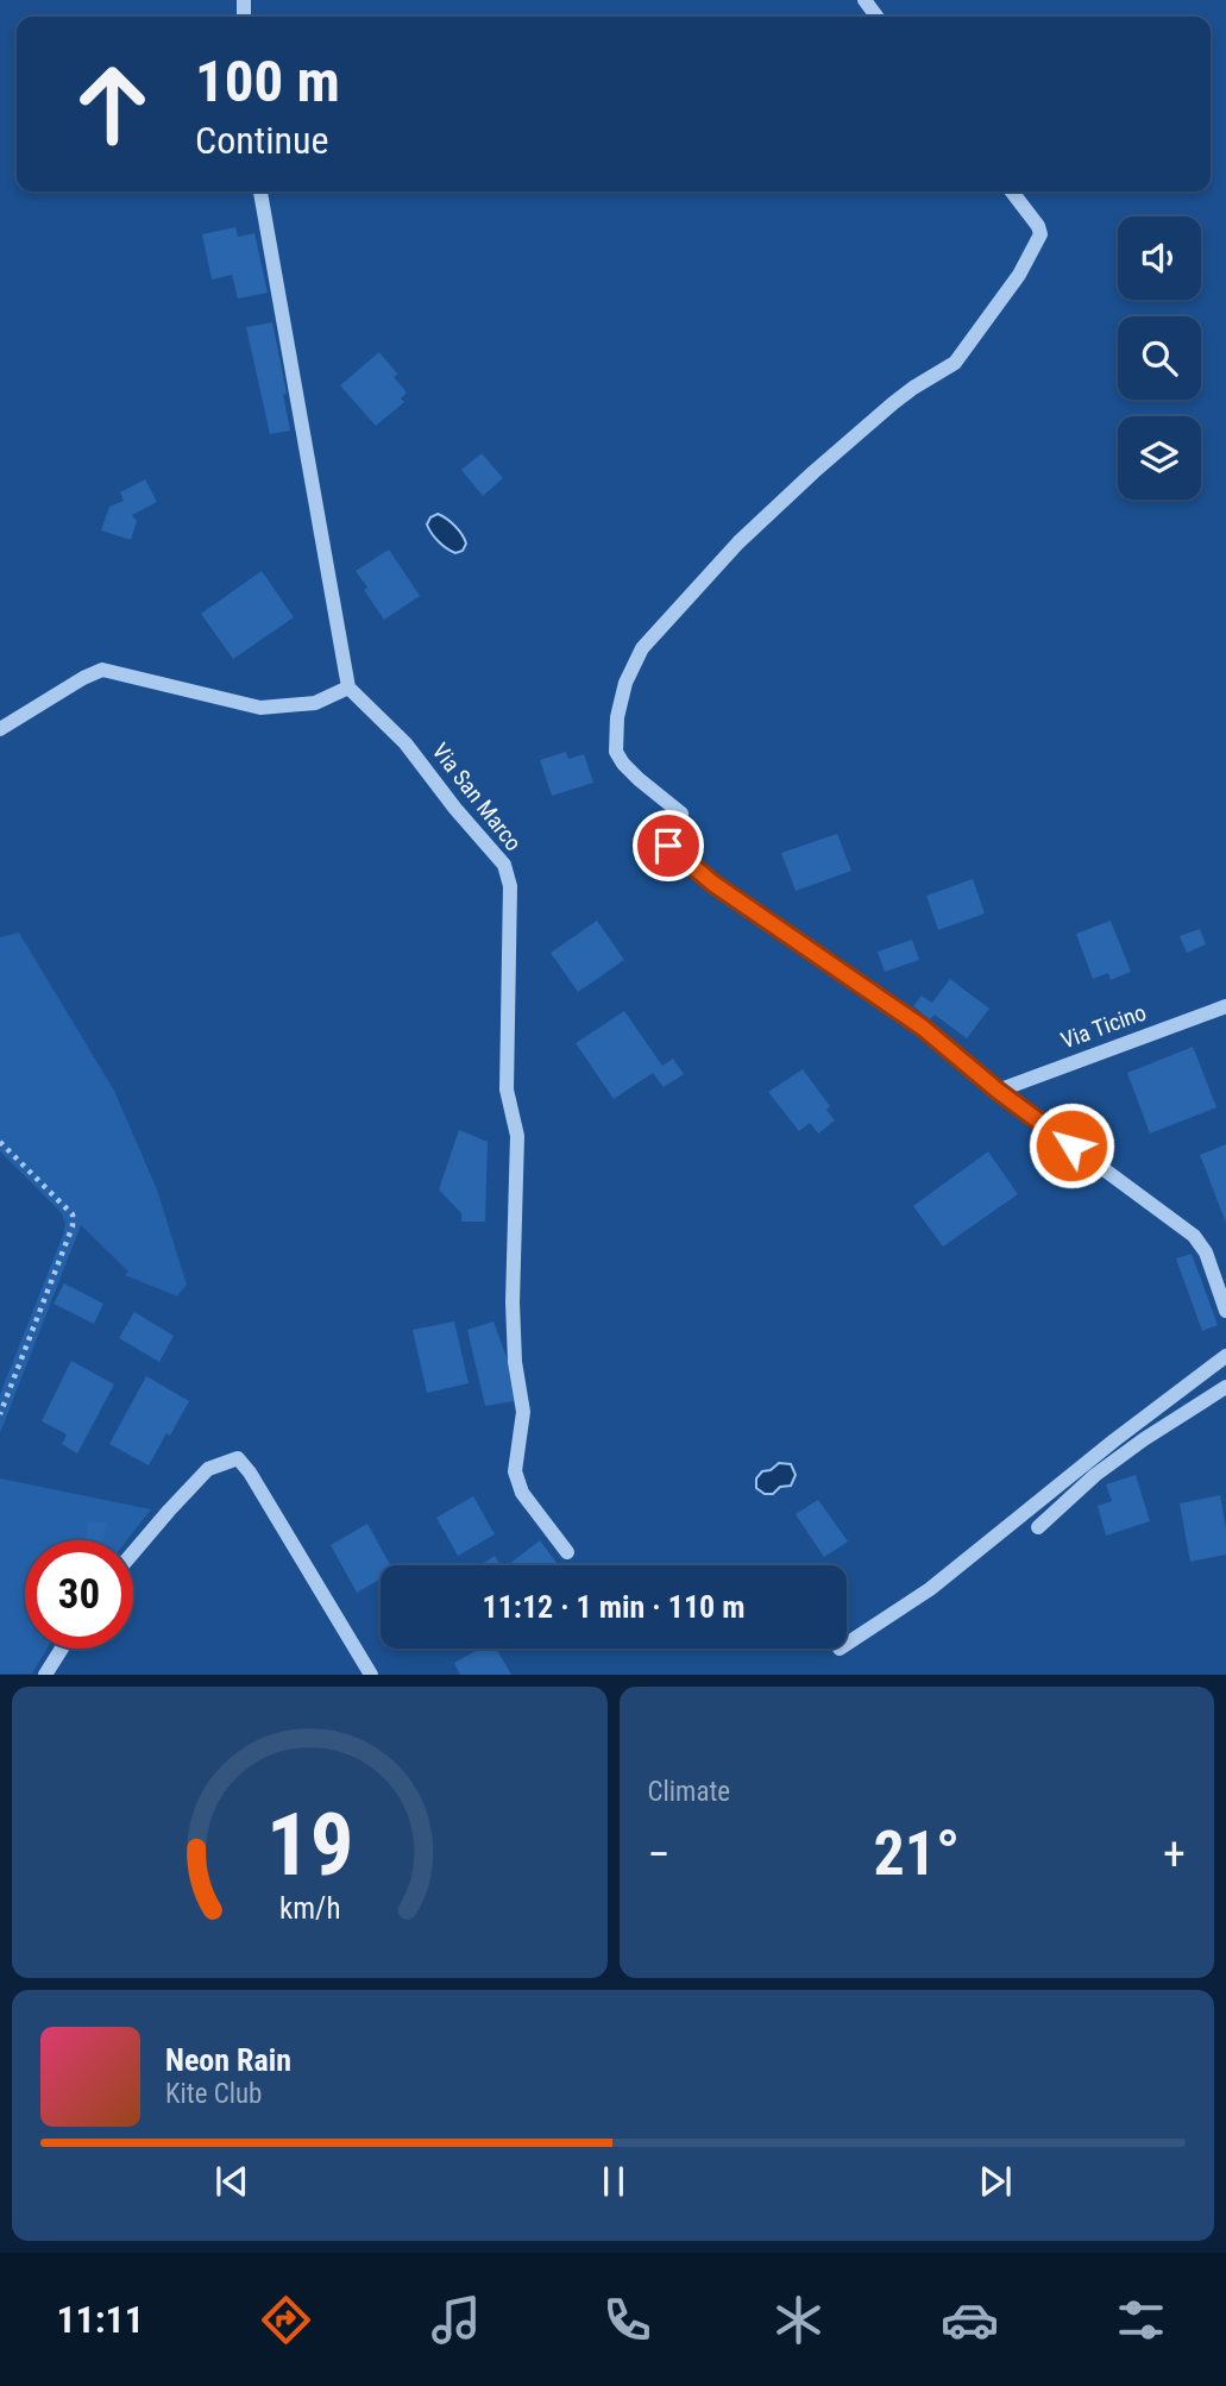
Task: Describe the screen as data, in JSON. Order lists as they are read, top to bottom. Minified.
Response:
{"streets":{"street":["Via San Marco","Via Ticino"]},"page":{"turn":["100 m","Continue"],"limit":"30","trip":"11:12 · 1 min · 110 m","tile":"Climate","heat":["−","21°","+"],"song":["Neon Rain","Kite Club"],"tabs":"11:11","gauge":["19","km/h"]}}
